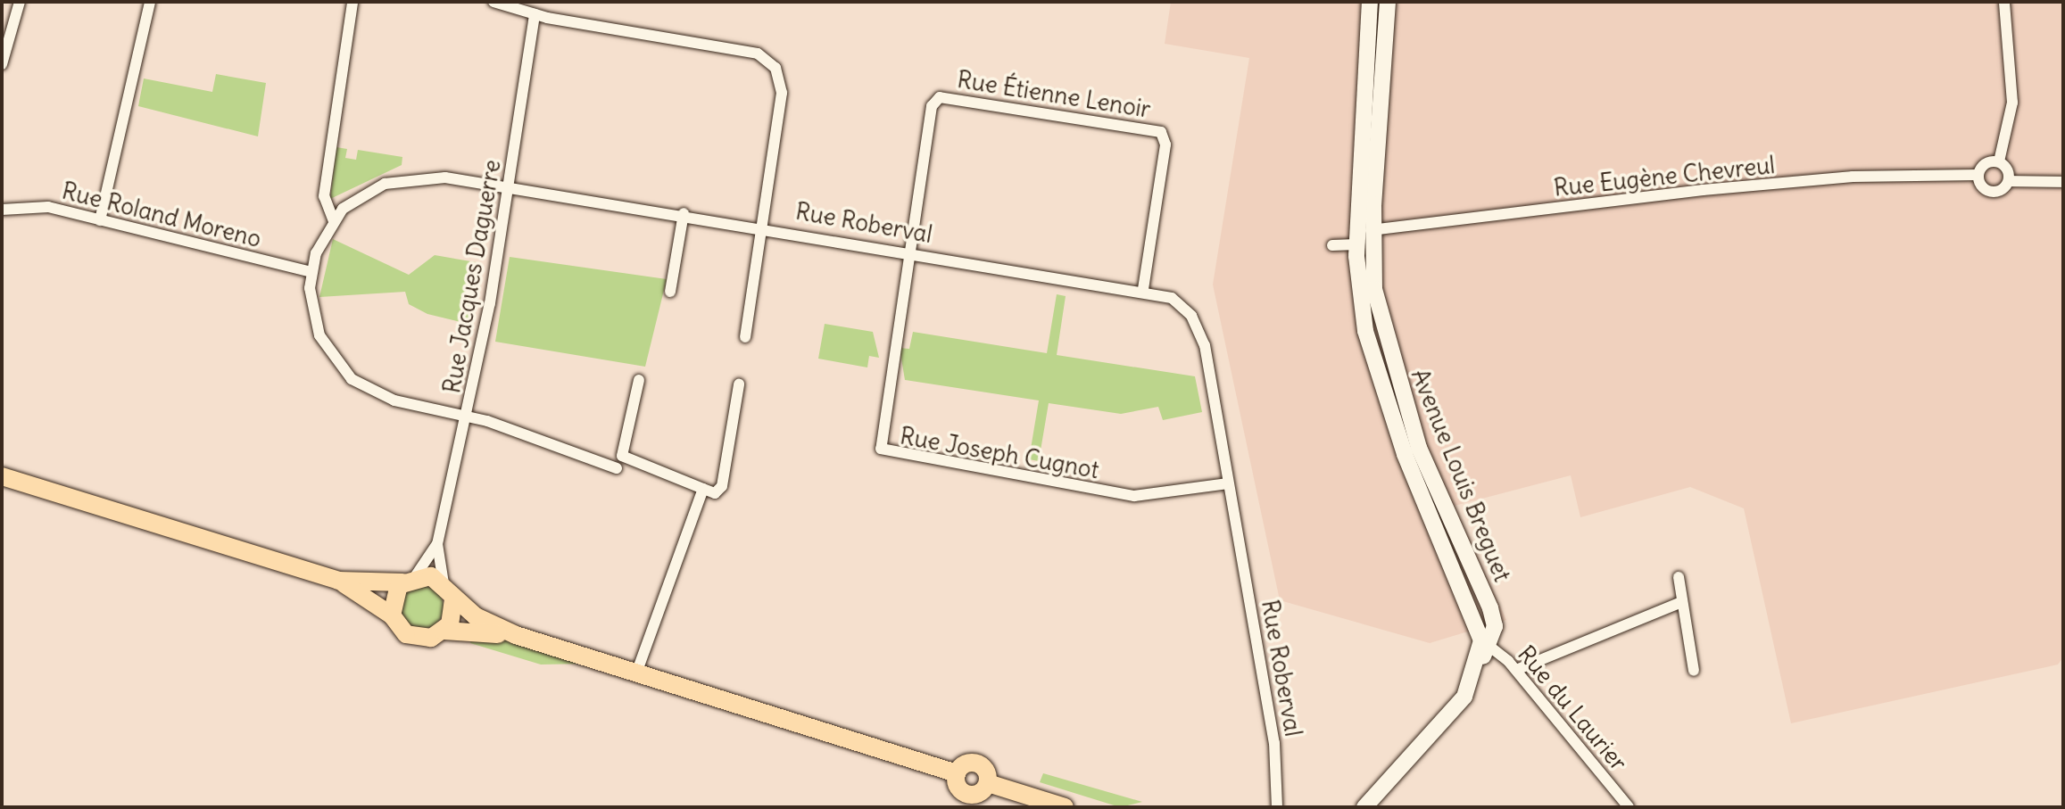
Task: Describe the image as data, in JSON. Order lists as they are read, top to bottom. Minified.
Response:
{"streets":{"street":["Rue Étienne Lenoir","Rue Eugène Chevreul","Rue Roland Moreno","Rue Roberval","Rue Jacques Daguerre","Rue Joseph Cugnot","Avenue Louis Breguet","Rue du Laurier"]},"crossings":[["Rue Étienne Lenoir","Rue Roberval"],["Rue Étienne Lenoir","Rue Joseph Cugnot"],["Rue Eugène Chevreul","Avenue Louis Breguet"],["Rue Roland Moreno","Rue Roberval"],["Rue Roberval","Rue Jacques Daguerre"],["Rue Roberval","Rue Joseph Cugnot"],["Avenue Louis Breguet","Rue du Laurier"]]}
